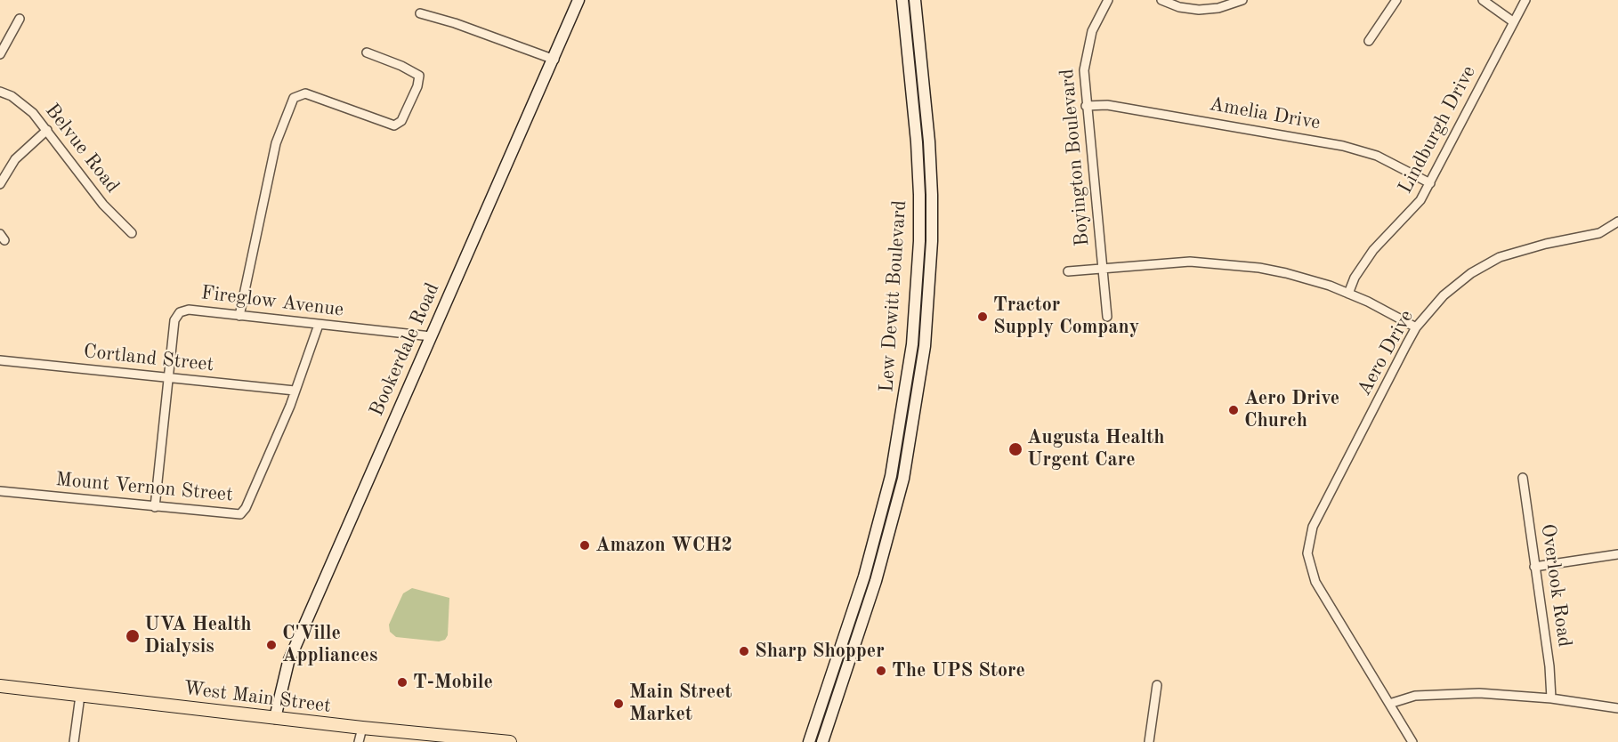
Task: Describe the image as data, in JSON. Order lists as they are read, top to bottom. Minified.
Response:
{"streets":{"main road":["Lew Dewitt Boulevard","Bookerdale Road","West Main Street"],"street":["Amelia Drive","Lindburgh Drive","Belvue Road","Boyington Boulevard","Fireglow Avenue","Aero Drive","Cortland Street","Mount Vernon Street","Overlook Road"]},"crossings":[["Amelia Drive","Lindburgh Drive"],["Amelia Drive","Boyington Boulevard"],["Fireglow Avenue","Bookerdale Road"],["Fireglow Avenue","Cortland Street"],["Fireglow Avenue","Mount Vernon Street"],["Bookerdale Road","West Main Street"],["Cortland Street","Mount Vernon Street"]],"places":["Tractor Supply Company","Aero Drive Church","Augusta Health Urgent Care","Amazon WCH2","UVA Health Dialysis","C'Ville Appliances","Sharp Shopper","The UPS Store","T-Mobile","Main Street Market"]}
